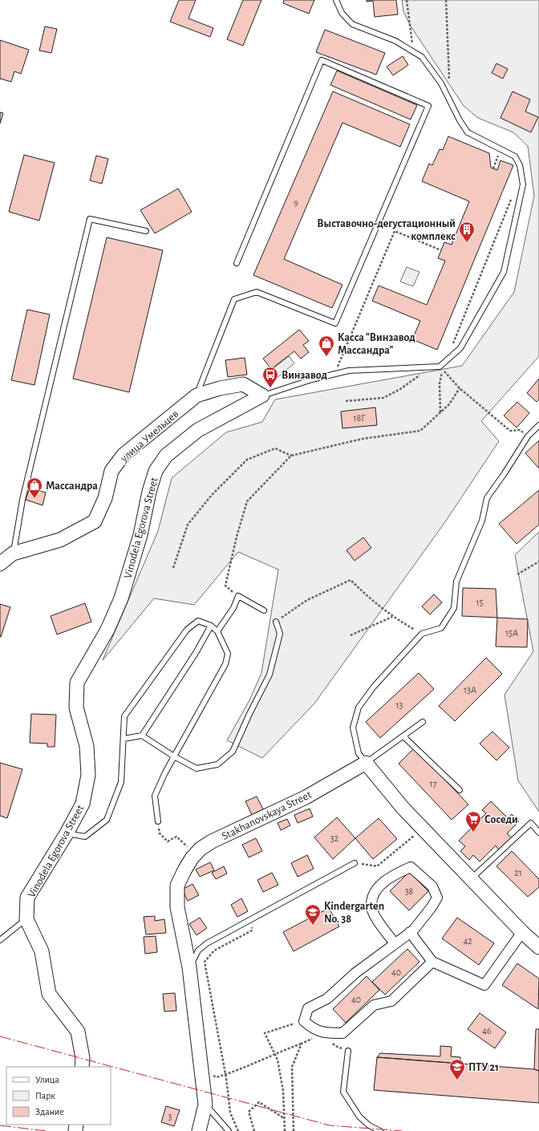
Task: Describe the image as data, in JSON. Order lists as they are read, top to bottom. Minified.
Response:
{"streets":{"main road":["улица Умельцев","Vinodela Egorova Street","Stakhanovskaya Street"]},"crossings":[["улица Умельцев","Vinodela Egorova Street"]],"places":{"building":["Выставочно-дегустационный комплекс"],"shop":["Касса \"Винзавод Массандра\"","Массандра"],"bus stop":["Винзавод"],"supermarket":["Соседи"],"school or university":["Kindergarten No. 38","ПТУ 21"]},"house_numbers":["9","18Г","15","15А","13А","13","17","32","21","38","42","40","40","46","3"],"legend":["Улица","Парк","Здание"]}
